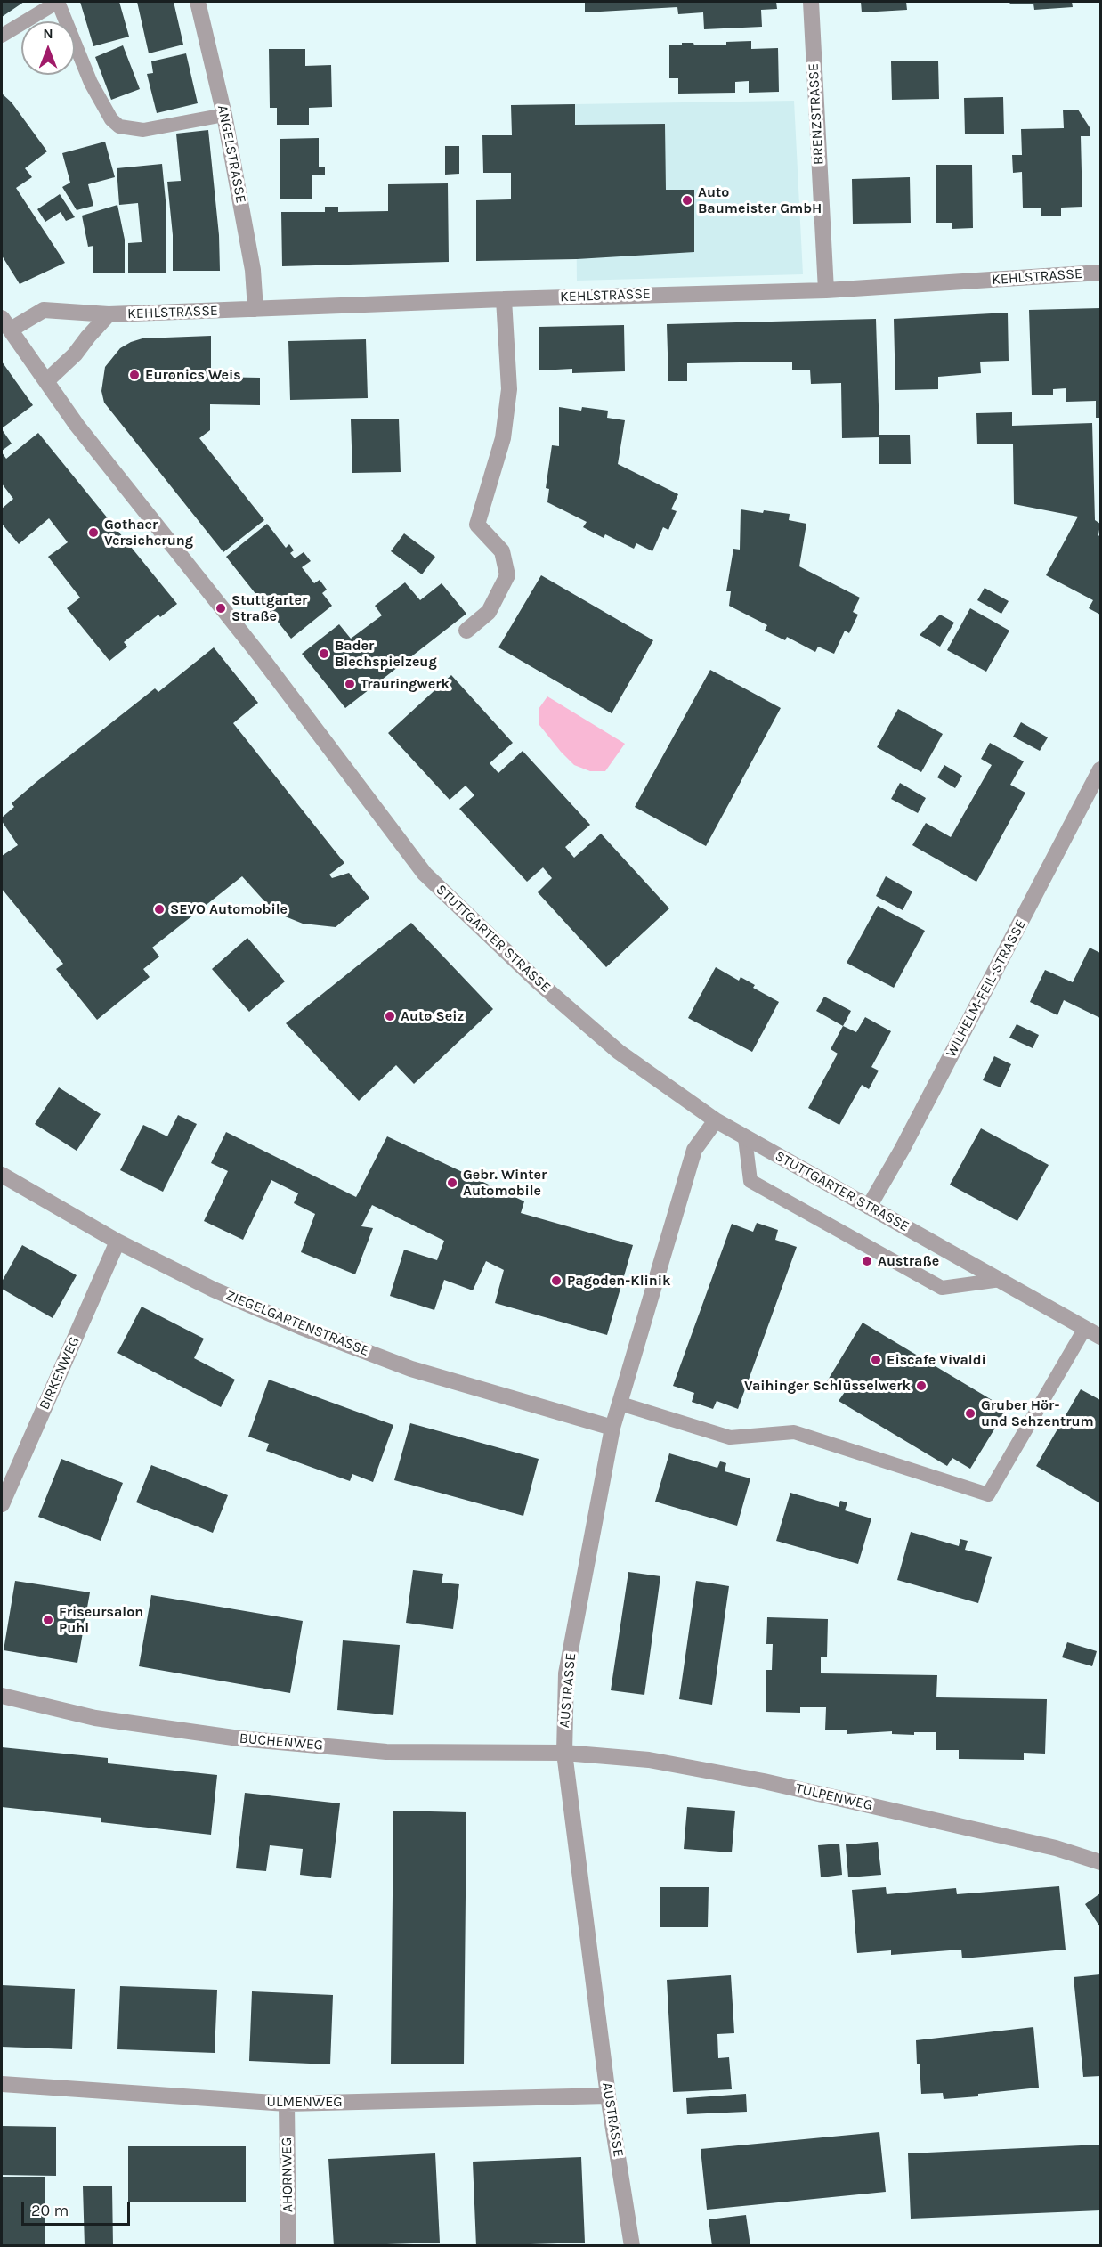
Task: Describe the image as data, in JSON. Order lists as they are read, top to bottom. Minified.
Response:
{"streets":{"street":["BRENZSTRASSE","ANGELSTRASSE","KEHLSTRASSE","STUTTGARTER STRASSE","WILHELM-FEIL-STRASSE","ZIEGELGARTENSTRASSE","BIRKENWEG","AUSTRASSE","BUCHENWEG","TULPENWEG","ULMENWEG","AHORNWEG"]},"crossings":[["BRENZSTRASSE","KEHLSTRASSE"],["ANGELSTRASSE","KEHLSTRASSE"],["KEHLSTRASSE","STUTTGARTER STRASSE"],["STUTTGARTER STRASSE","WILHELM-FEIL-STRASSE"],["STUTTGARTER STRASSE","AUSTRASSE"],["ZIEGELGARTENSTRASSE","BIRKENWEG"],["ZIEGELGARTENSTRASSE","AUSTRASSE"],["AUSTRASSE","BUCHENWEG"],["AUSTRASSE","TULPENWEG"],["AUSTRASSE","ULMENWEG"],["BUCHENWEG","TULPENWEG"],["ULMENWEG","AHORNWEG"]],"places":["Auto Baumeister GmbH","Euronics Weis","Gothaer Versicherung","Stuttgarter Straße","Bader Blechspielzeug","Trauringwerk","SEVO Automobile","Auto Seiz","Gebr. Winter Automobile","Austraße","Pagoden-Klinik","Eiscafe Vivaldi","Vaihinger Schlüsselwerk","Gruber Hör- und Sehzentrum","Friseursalon Puhl"],"scale_bar":"20 m","north":"top"}
